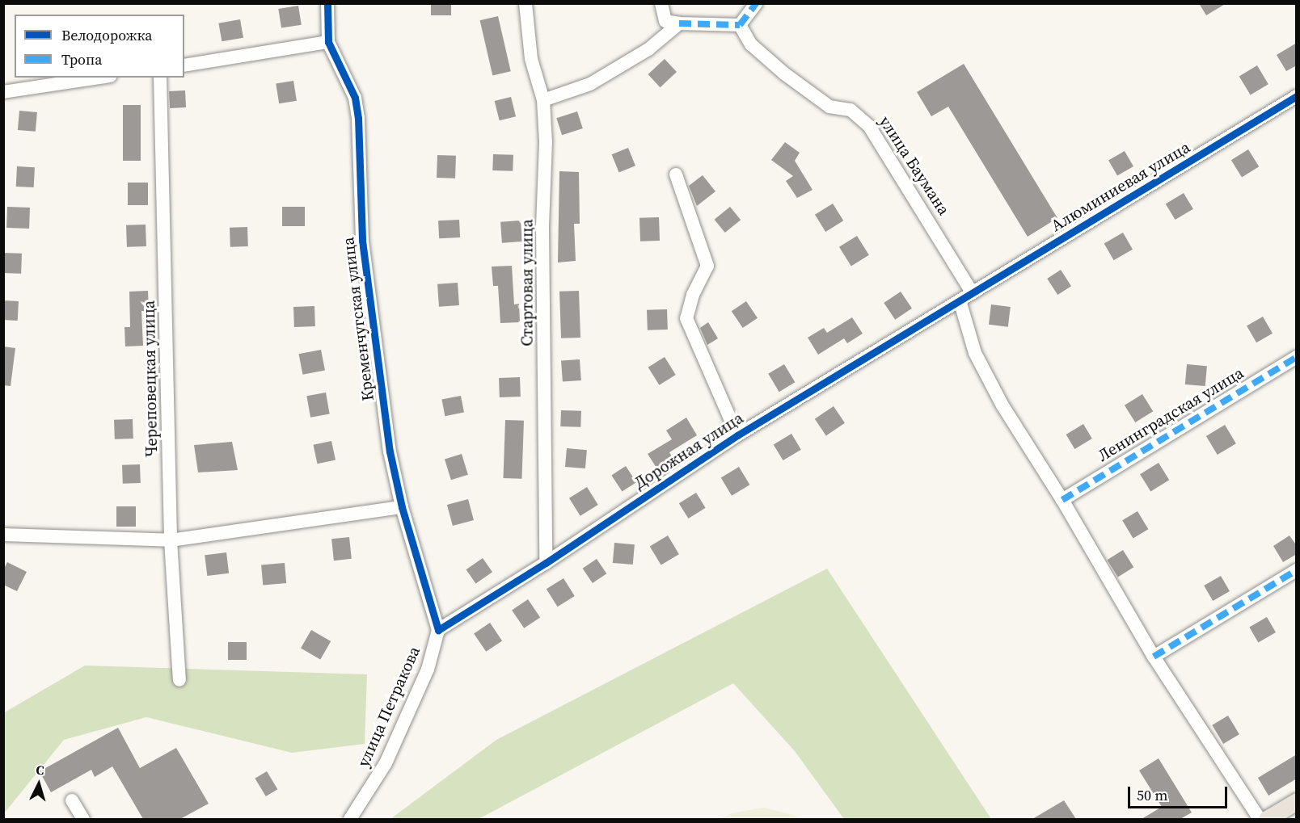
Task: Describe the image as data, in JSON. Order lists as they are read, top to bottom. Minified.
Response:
{"streets":{"street":["улица Баумана","Алюминиевая улица","Стартовая улица","Кременчугская улица","Череповецкая улица","Ленинградская улица","Дорожная улица","улица Петракова"]},"crossings":[["улица Баумана","Алюминиевая улица"],["Алюминиевая улица","Дорожная улица"],["Стартовая улица","Дорожная улица"],["Кременчугская улица","Дорожная улица"],["Кременчугская улица","улица Петракова"],["Дорожная улица","улица Петракова"]],"legend":["Велодорожка","Тропа"],"scale_bar":"50 m","north":"top"}
